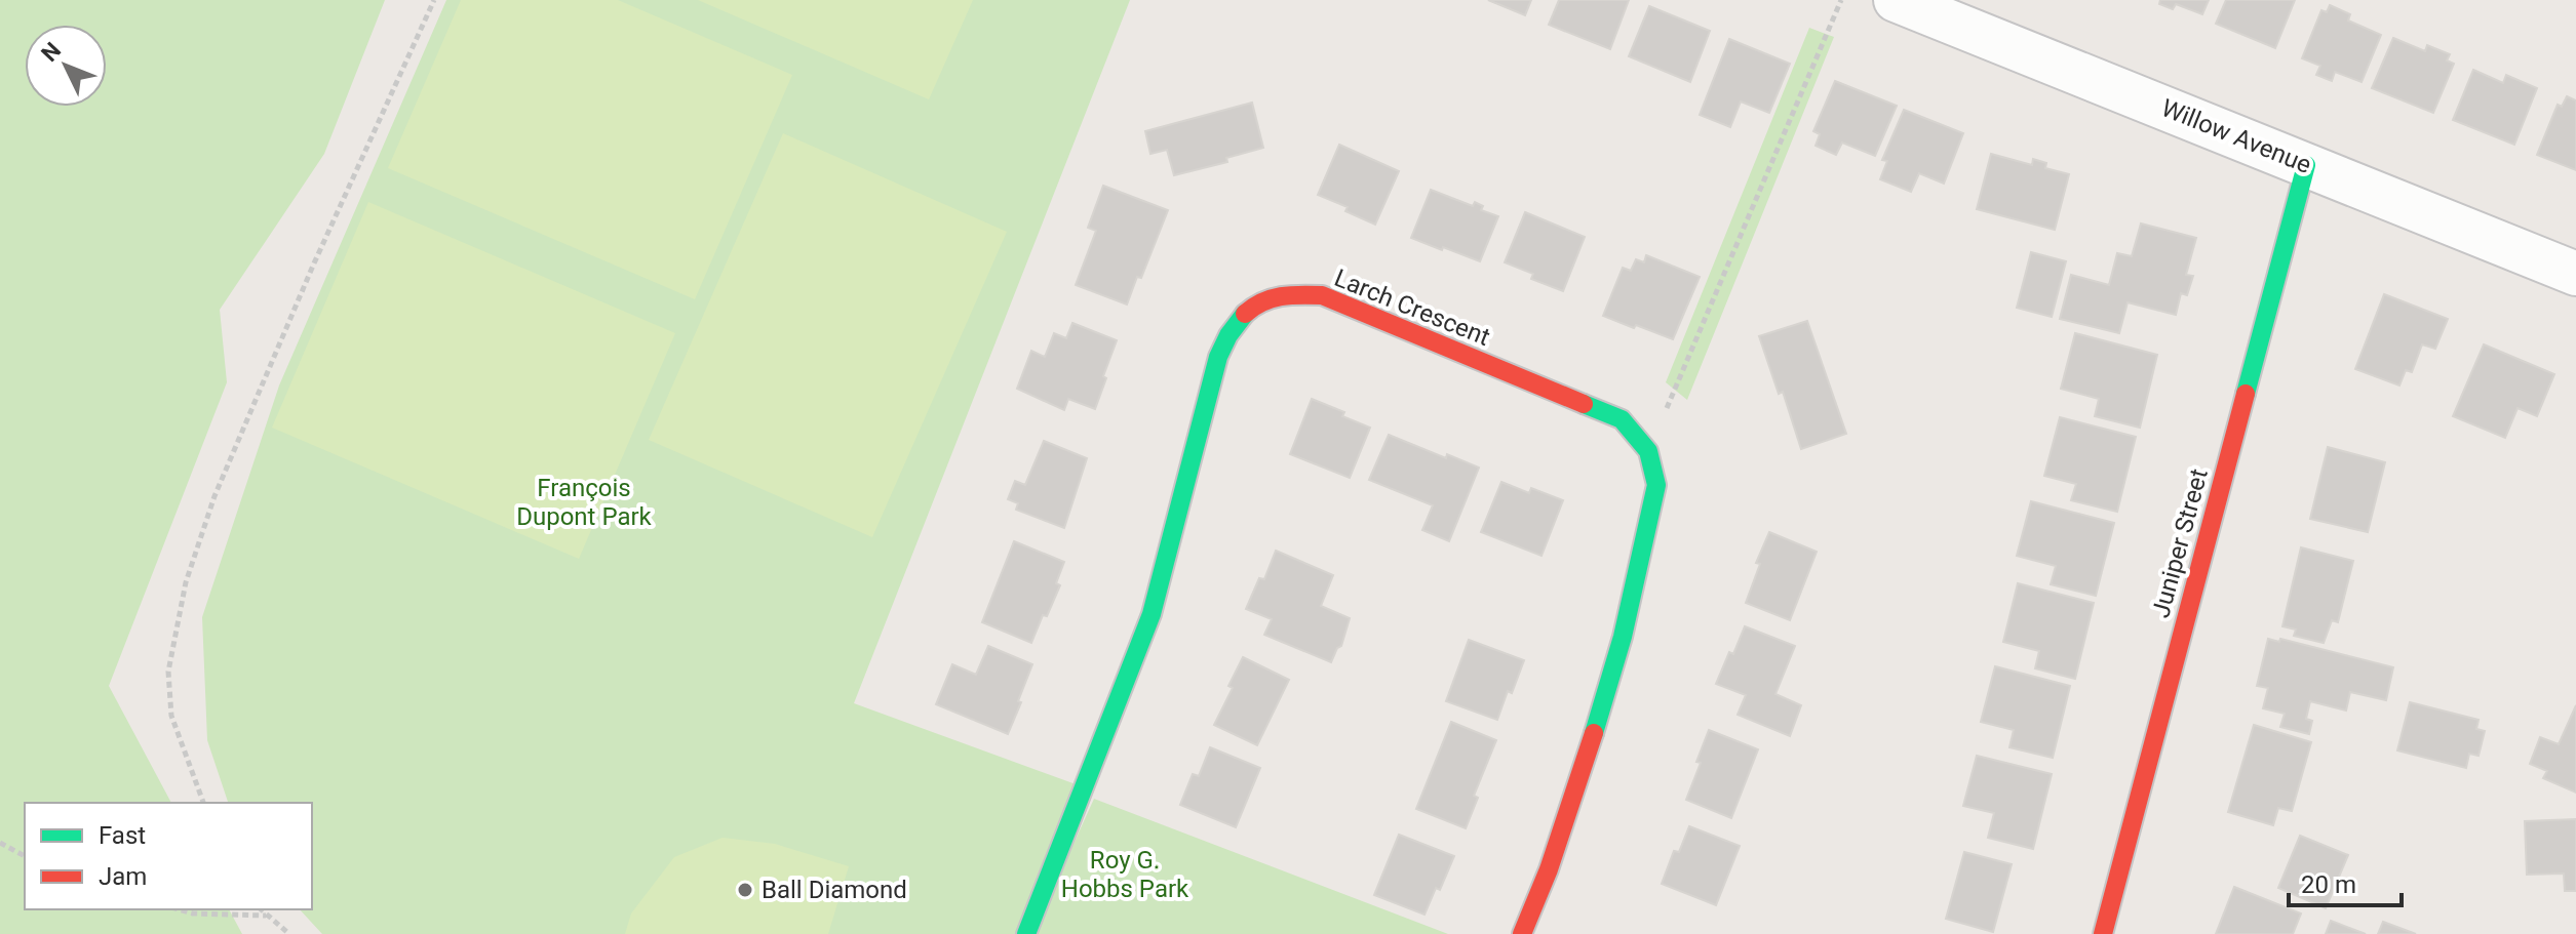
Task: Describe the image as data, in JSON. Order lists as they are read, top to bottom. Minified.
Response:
{"streets":{"street":["Willow Avenue","Larch Crescent","Juniper Street"]},"crossings":[["Willow Avenue","Juniper Street"]],"parks":["François Dupont Park","Roy G. Hobbs Park"],"places":["Ball Diamond"],"legend":["Fast","Jam"],"scale_bar":"20 m","north":"top left"}
